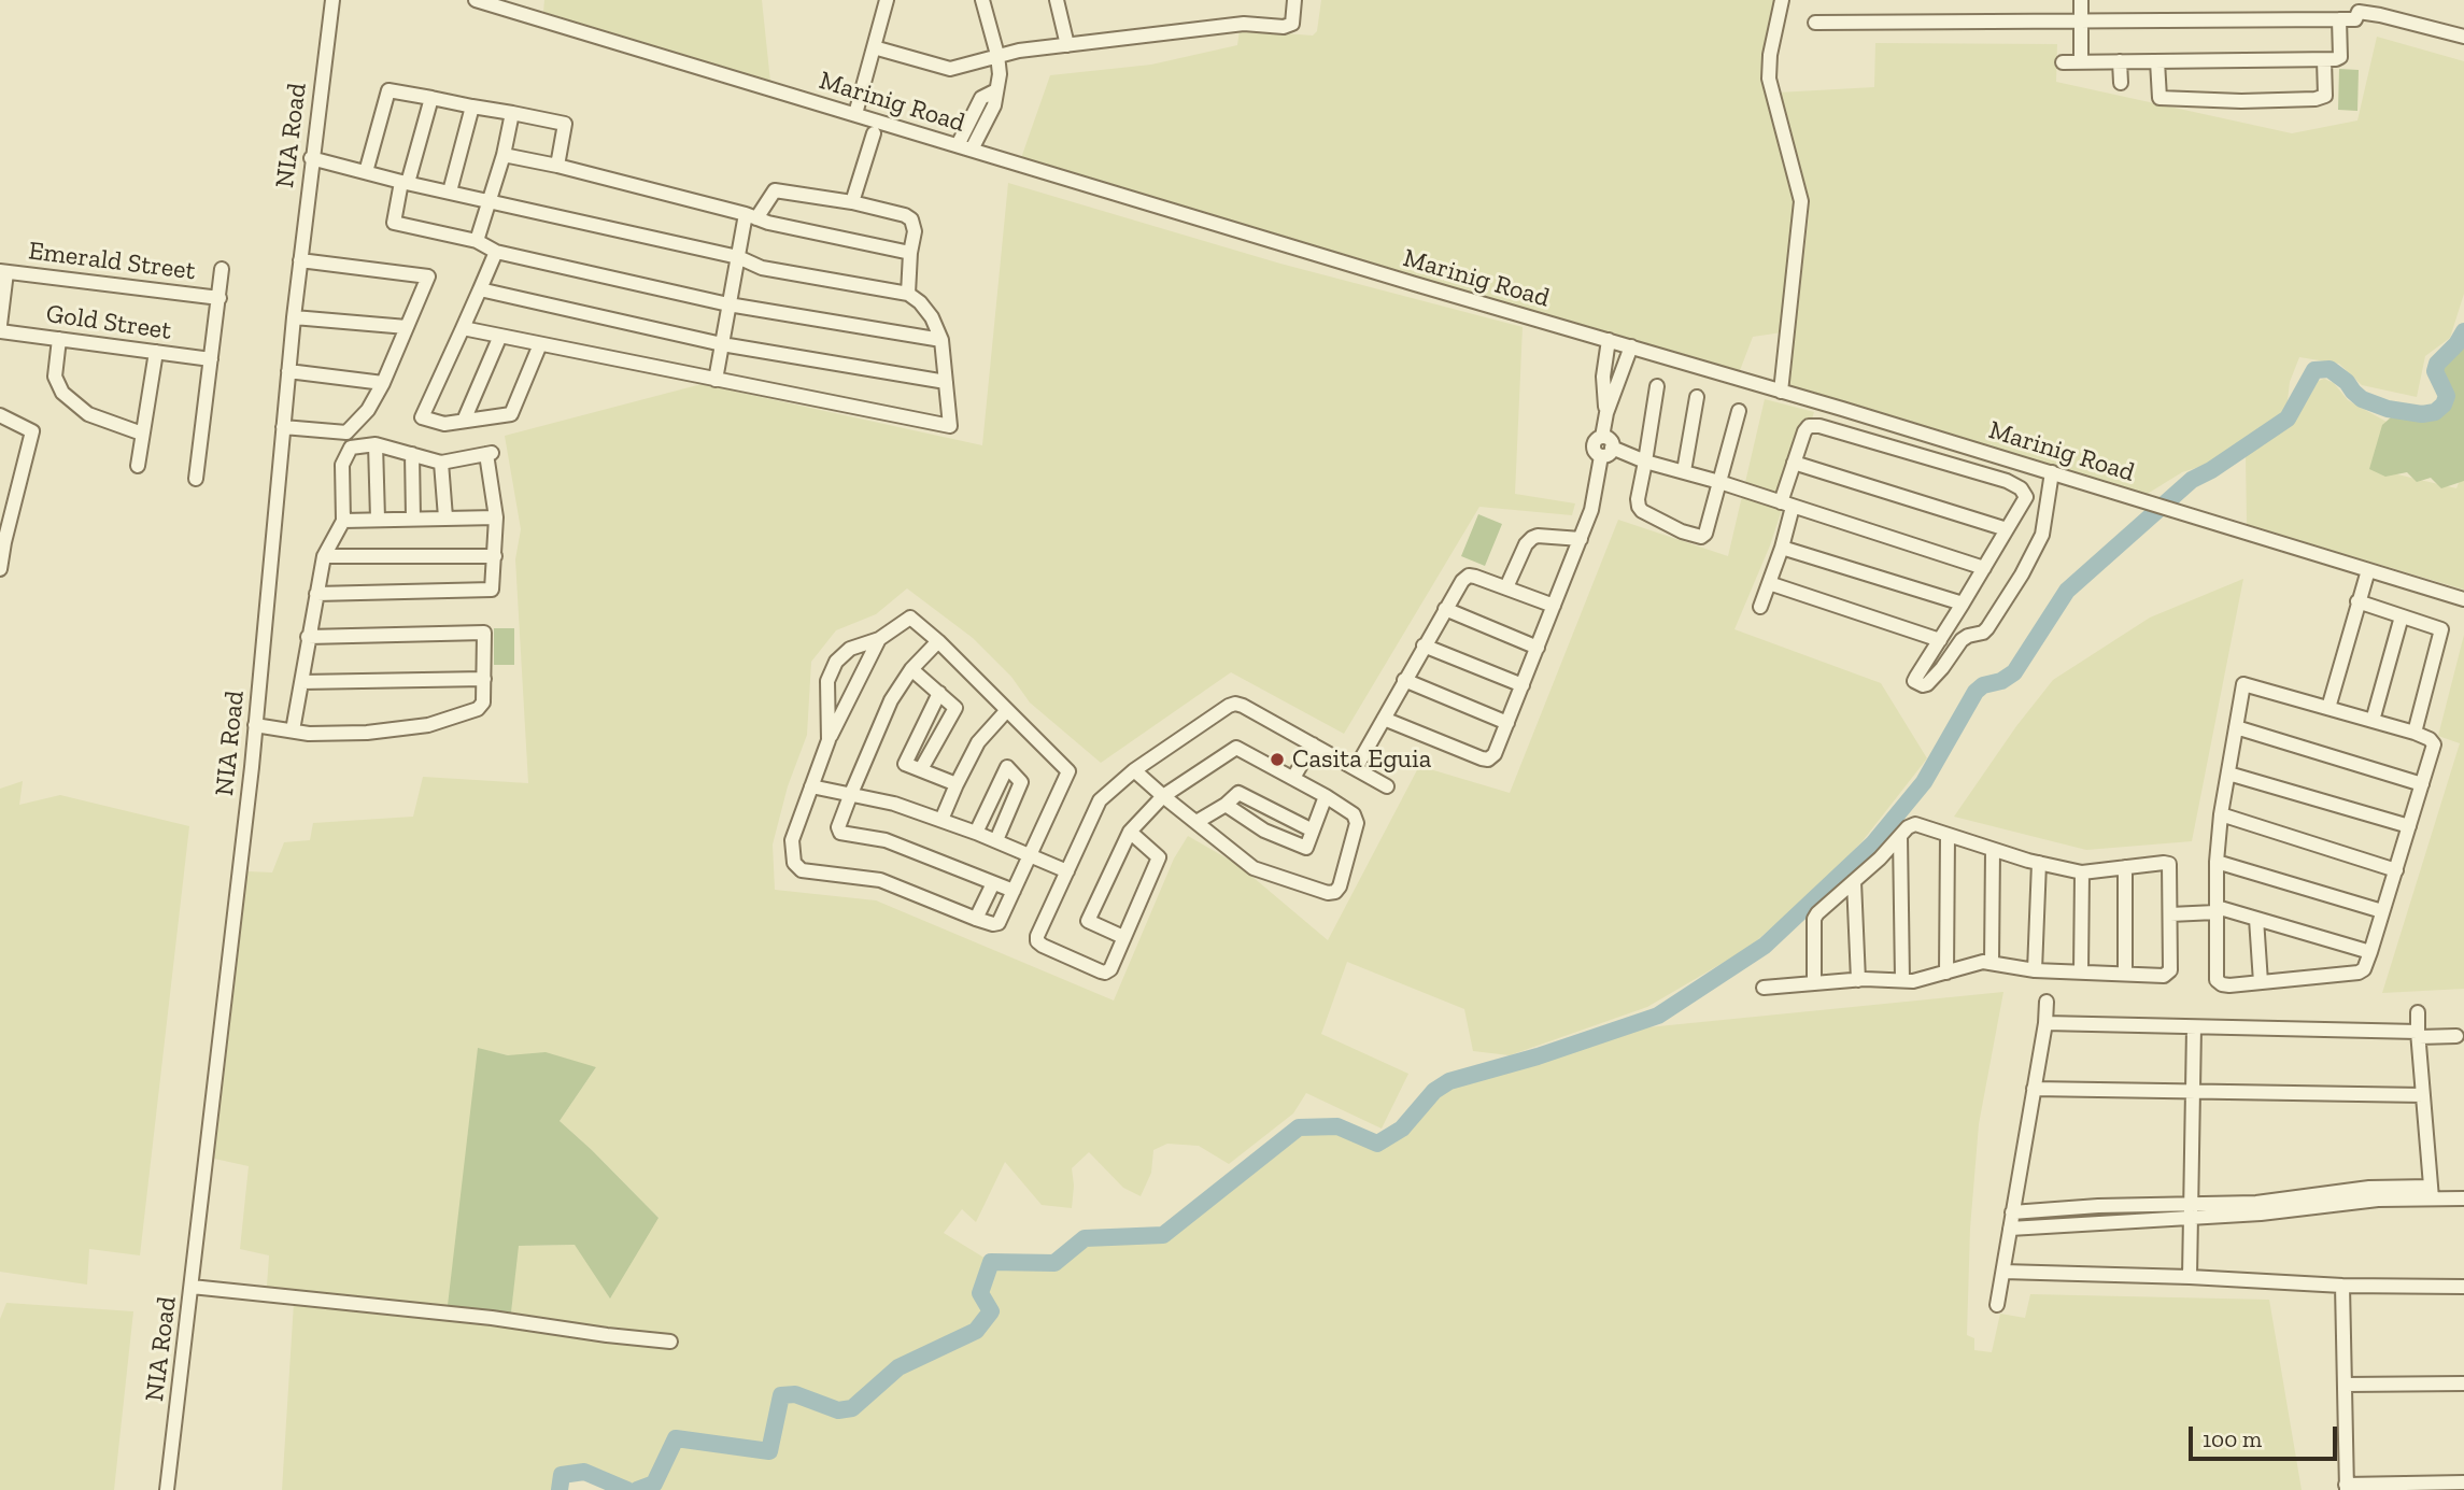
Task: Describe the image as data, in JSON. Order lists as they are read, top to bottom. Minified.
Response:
{"streets":{"street":["Marinig Road","NIA Road","Emerald Street","Gold Street"]},"places":["Casita Eguia"],"scale_bar":"100 m"}
